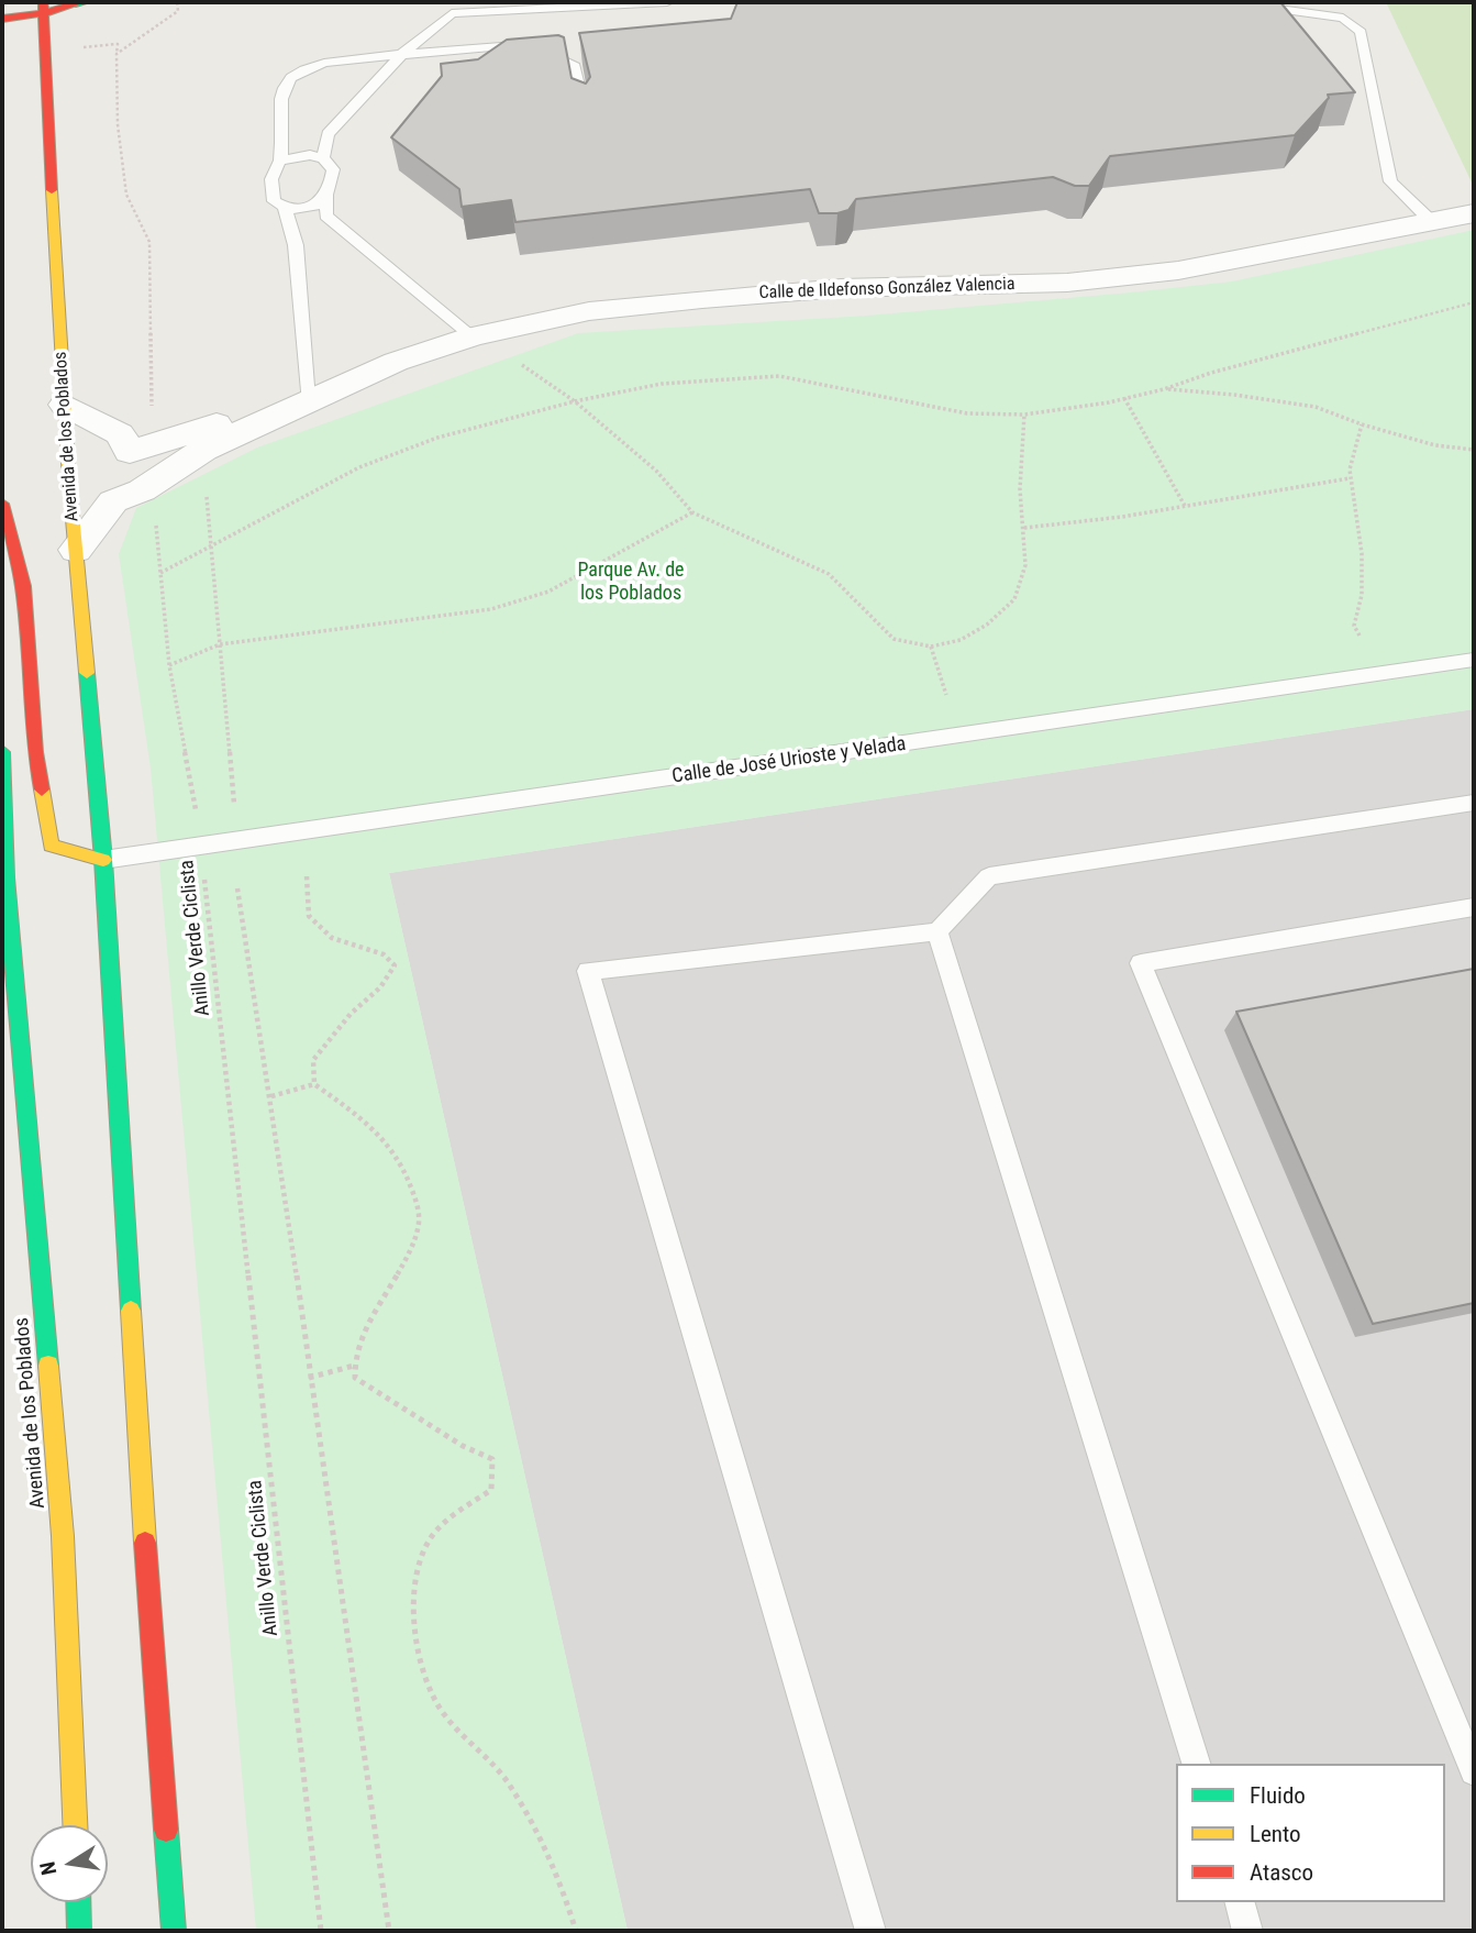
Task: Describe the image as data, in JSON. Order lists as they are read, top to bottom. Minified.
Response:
{"streets":{"main road":["Avenida de los Poblados"],"street":["Calle de Ildefonso González Valencia"],"lane":["Calle de José Urioste y Velada"],"path":["Anillo Verde Ciclista"]},"crossings":[["Calle de Ildefonso González Valencia","Avenida de los Poblados"],["Calle de Ildefonso González Valencia","Anillo Verde Ciclista"],["Avenida de los Poblados","Calle de José Urioste y Velada"],["Calle de José Urioste y Velada","Anillo Verde Ciclista"]],"parks":["Parque Av. de los Poblados"],"legend":["Fluido","Lento","Atasco"],"north":"left"}
